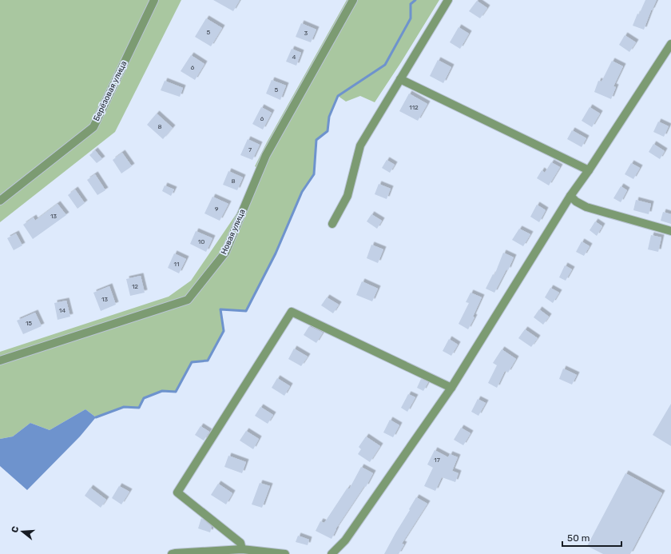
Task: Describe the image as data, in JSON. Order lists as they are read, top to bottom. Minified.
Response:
{"streets":{"street":["Берёзовая улица","Новая улица"]},"house_numbers":["5","3","4","6","5","112","6","8","7","8","9","13","10","11","12","13","14","15","17"],"scale_bar":"50 m","north":"left"}
